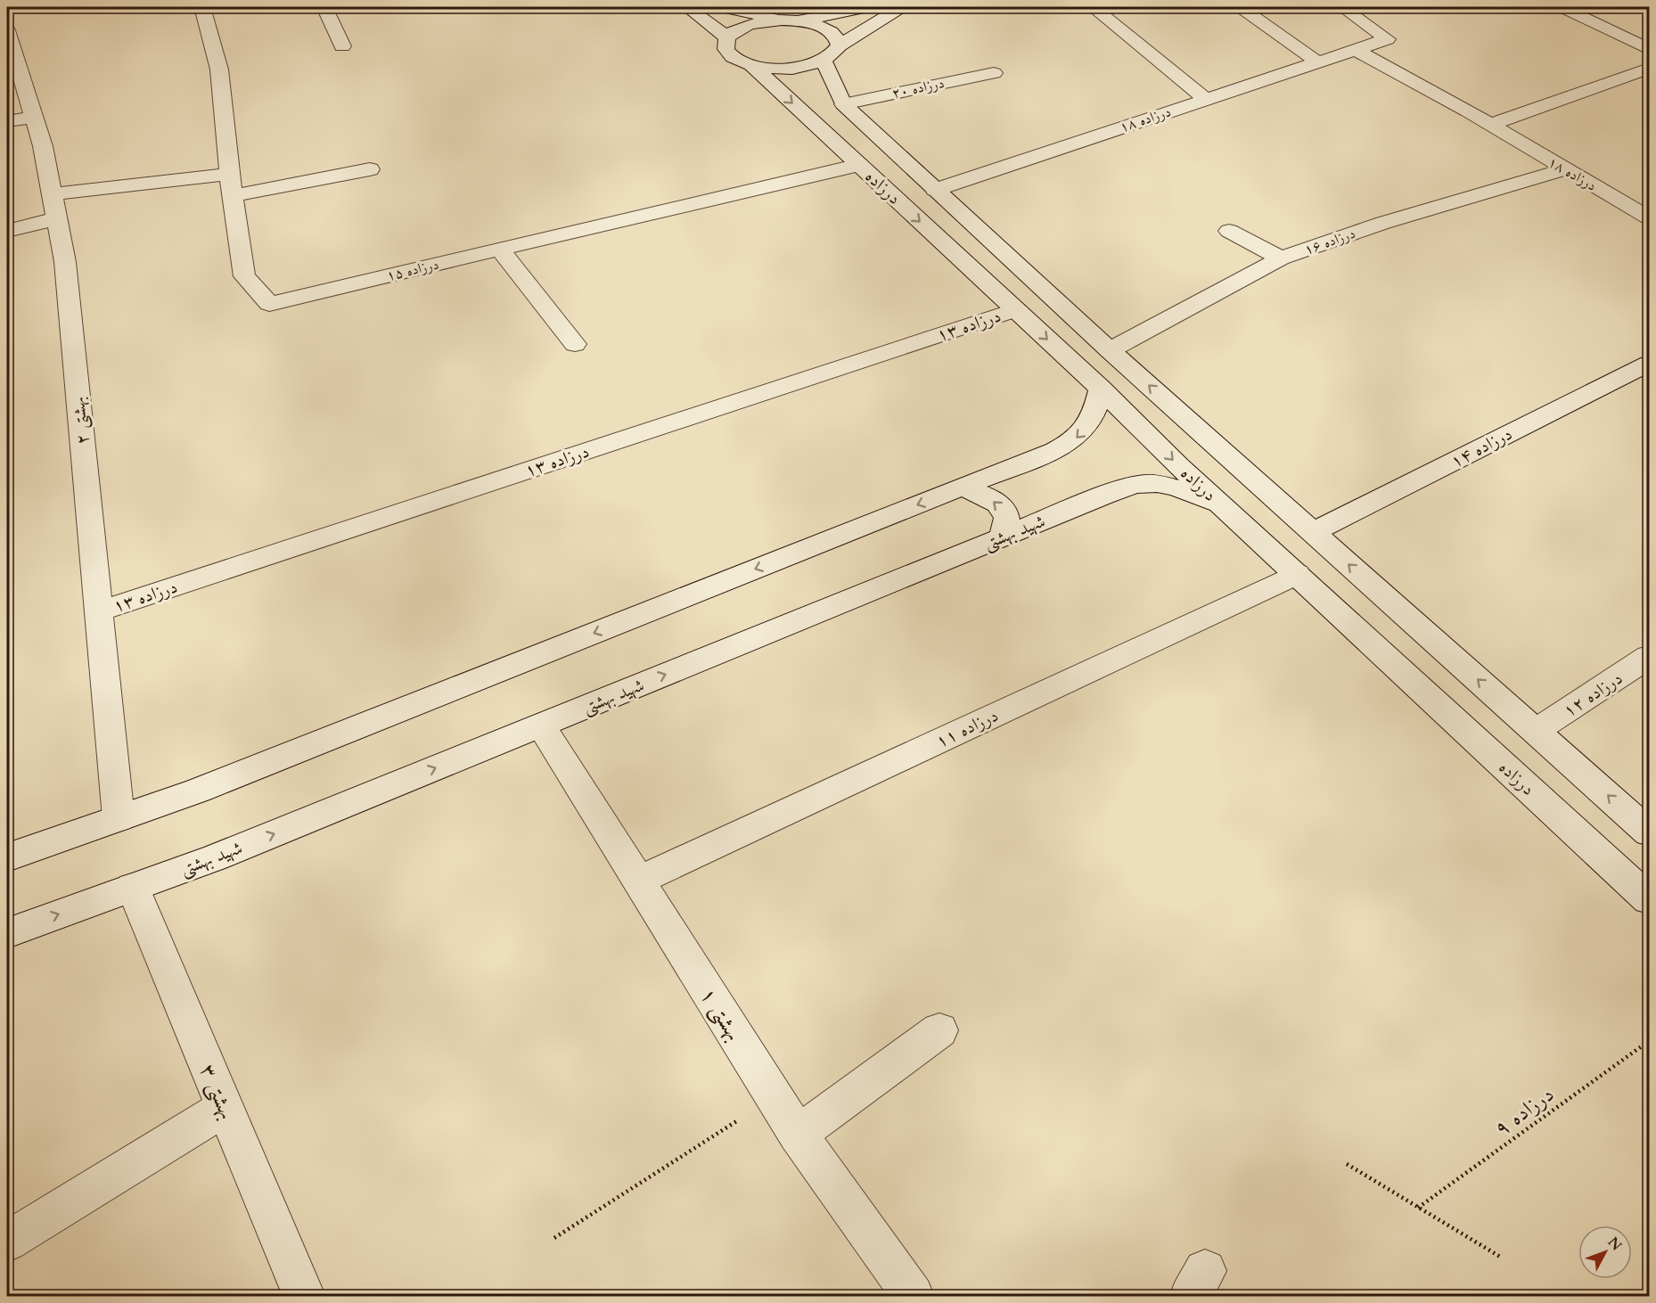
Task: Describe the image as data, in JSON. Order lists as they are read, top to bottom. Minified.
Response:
{"streets":{"street":["درزاده ۲۰","درزاده ۱۸","درزاده","درزاده ۱۶","درزاده ۱۵","درزاده ۱۳","بهشتی ۲","درزاده ۱۴","شهید بهشتی","درزاده ۱۲","درزاده ۱۱","بهشتی ۱","بهشتی ۳"],"path":["درزاده ۹"]},"crossings":[["درزاده ۲۰","درزاده"],["درزاده ۱۸","درزاده"],["درزاده ۱۸","درزاده ۱۶"],["درزاده","درزاده ۱۶"],["درزاده","درزاده ۱۵"],["درزاده","درزاده ۱۳"],["درزاده","درزاده ۱۴"],["درزاده","شهید بهشتی"],["درزاده","درزاده ۱۲"],["درزاده","درزاده ۱۱"],["درزاده ۱۳","بهشتی ۲"],["شهید بهشتی","بهشتی ۱"],["شهید بهشتی","بهشتی ۳"],["درزاده ۱۱","بهشتی ۱"]],"north":"top right"}
